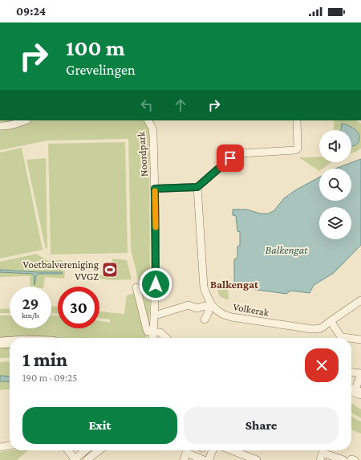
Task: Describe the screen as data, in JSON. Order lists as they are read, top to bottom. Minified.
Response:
{"streets":{"street":["Noordpark","Volkerak"]},"districts":["Balkengat"],"water":["Balkengat"],"places":{"sports":["Voetbalvereniging VVGZ"]},"page":{"status":"09:24","turn":["100 m","Grevelingen"],"speed":"29 km/h","limit":"30","heading":["1 min","190 m · 09:25"],"buttons":["Exit","Share"]}}
